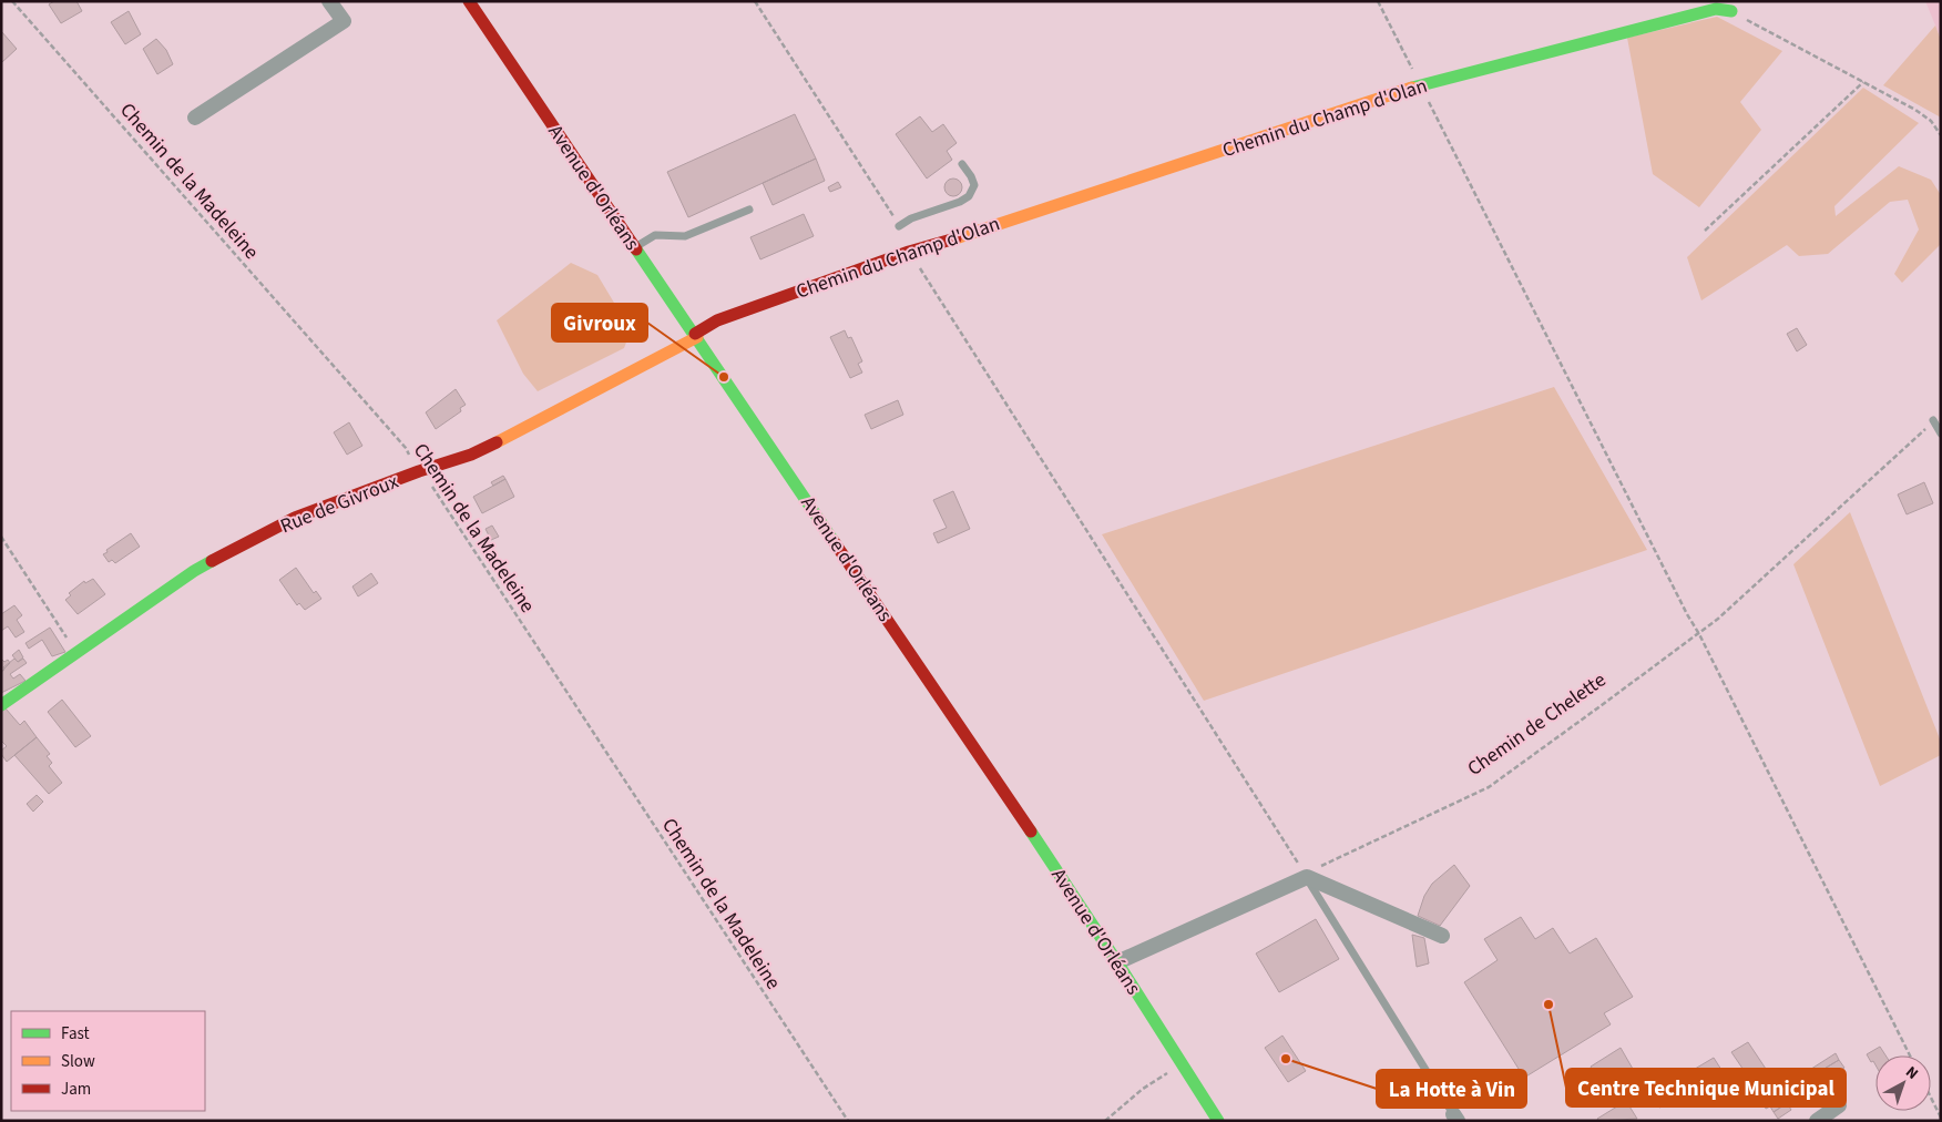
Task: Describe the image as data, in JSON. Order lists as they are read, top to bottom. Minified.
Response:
{"streets":{"street":["Chemin du Champ d'Olan","Avenue d'Orléans","Rue de Givroux"],"path":["Chemin de la Madeleine","Chemin de Chelette"]},"crossings":[["Chemin du Champ d'Olan","Avenue d'Orléans"],["Chemin du Champ d'Olan","Rue de Givroux"],["Chemin de la Madeleine","Rue de Givroux"],["Avenue d'Orléans","Rue de Givroux"]],"places":["Givroux","Centre Technique Municipal","La Hotte à Vin"],"legend":["Fast","Slow","Jam"],"north":"top right"}
